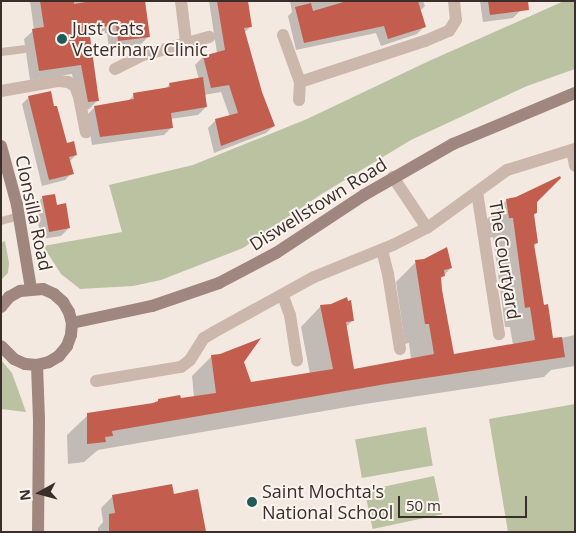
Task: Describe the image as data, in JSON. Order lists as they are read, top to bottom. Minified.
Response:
{"streets":{"street":["Diswellstown Road","Clonsilla Road","The Courtyard"]},"places":["Just Cats Veterinary Clinic","Saint Mochta's National School"],"scale_bar":"50 m","north":"left"}
